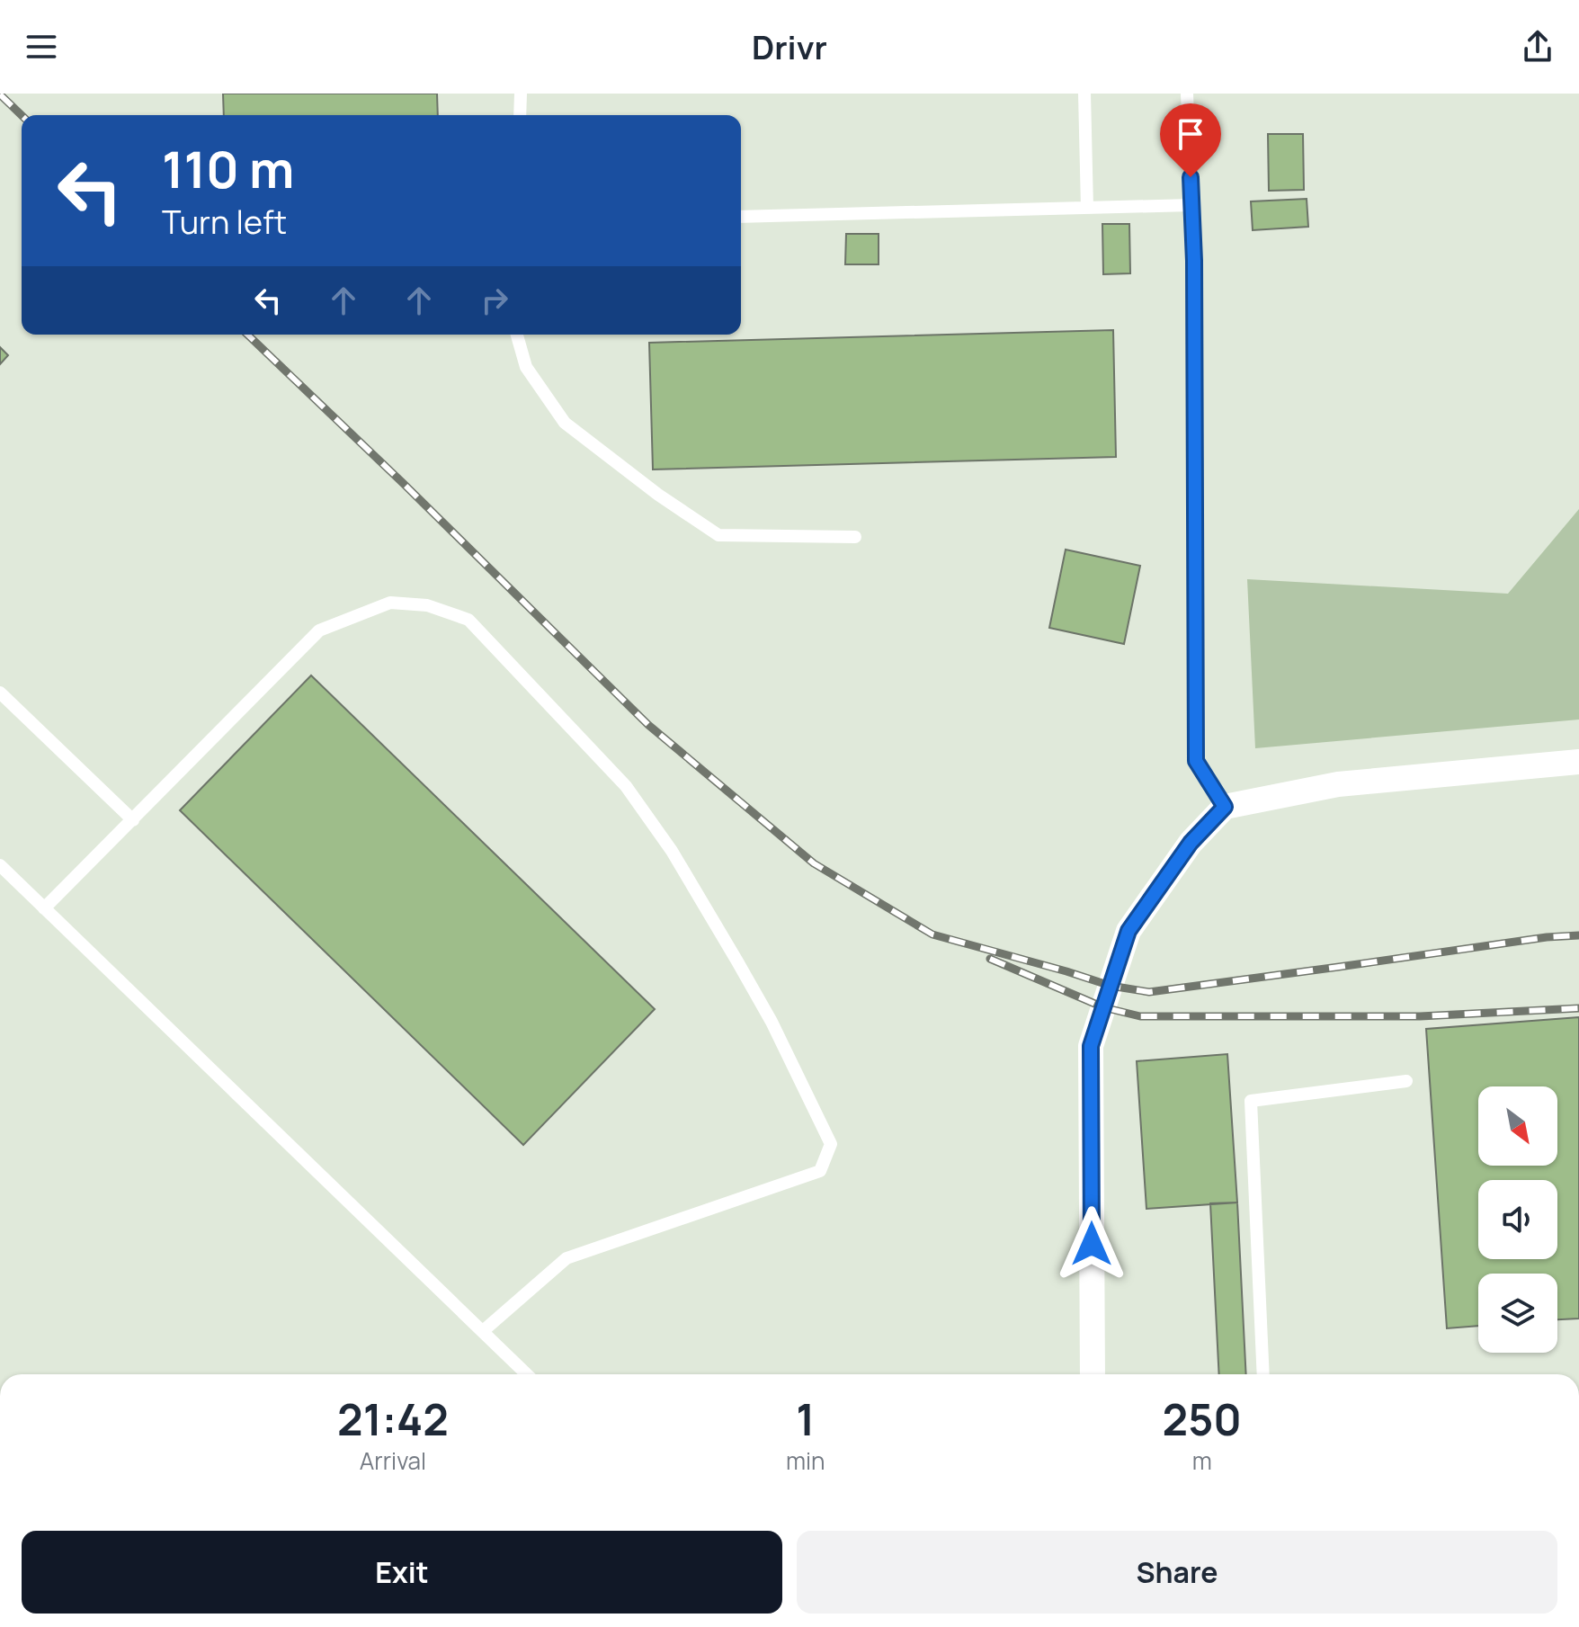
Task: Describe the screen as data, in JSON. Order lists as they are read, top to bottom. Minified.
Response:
{"north":"bottom right","page":{"header":"Drivr","turn":["110 m","Turn left"],"eta":["21:42","Arrival","1","min","250","m"],"buttons":["Exit","Share"]}}
